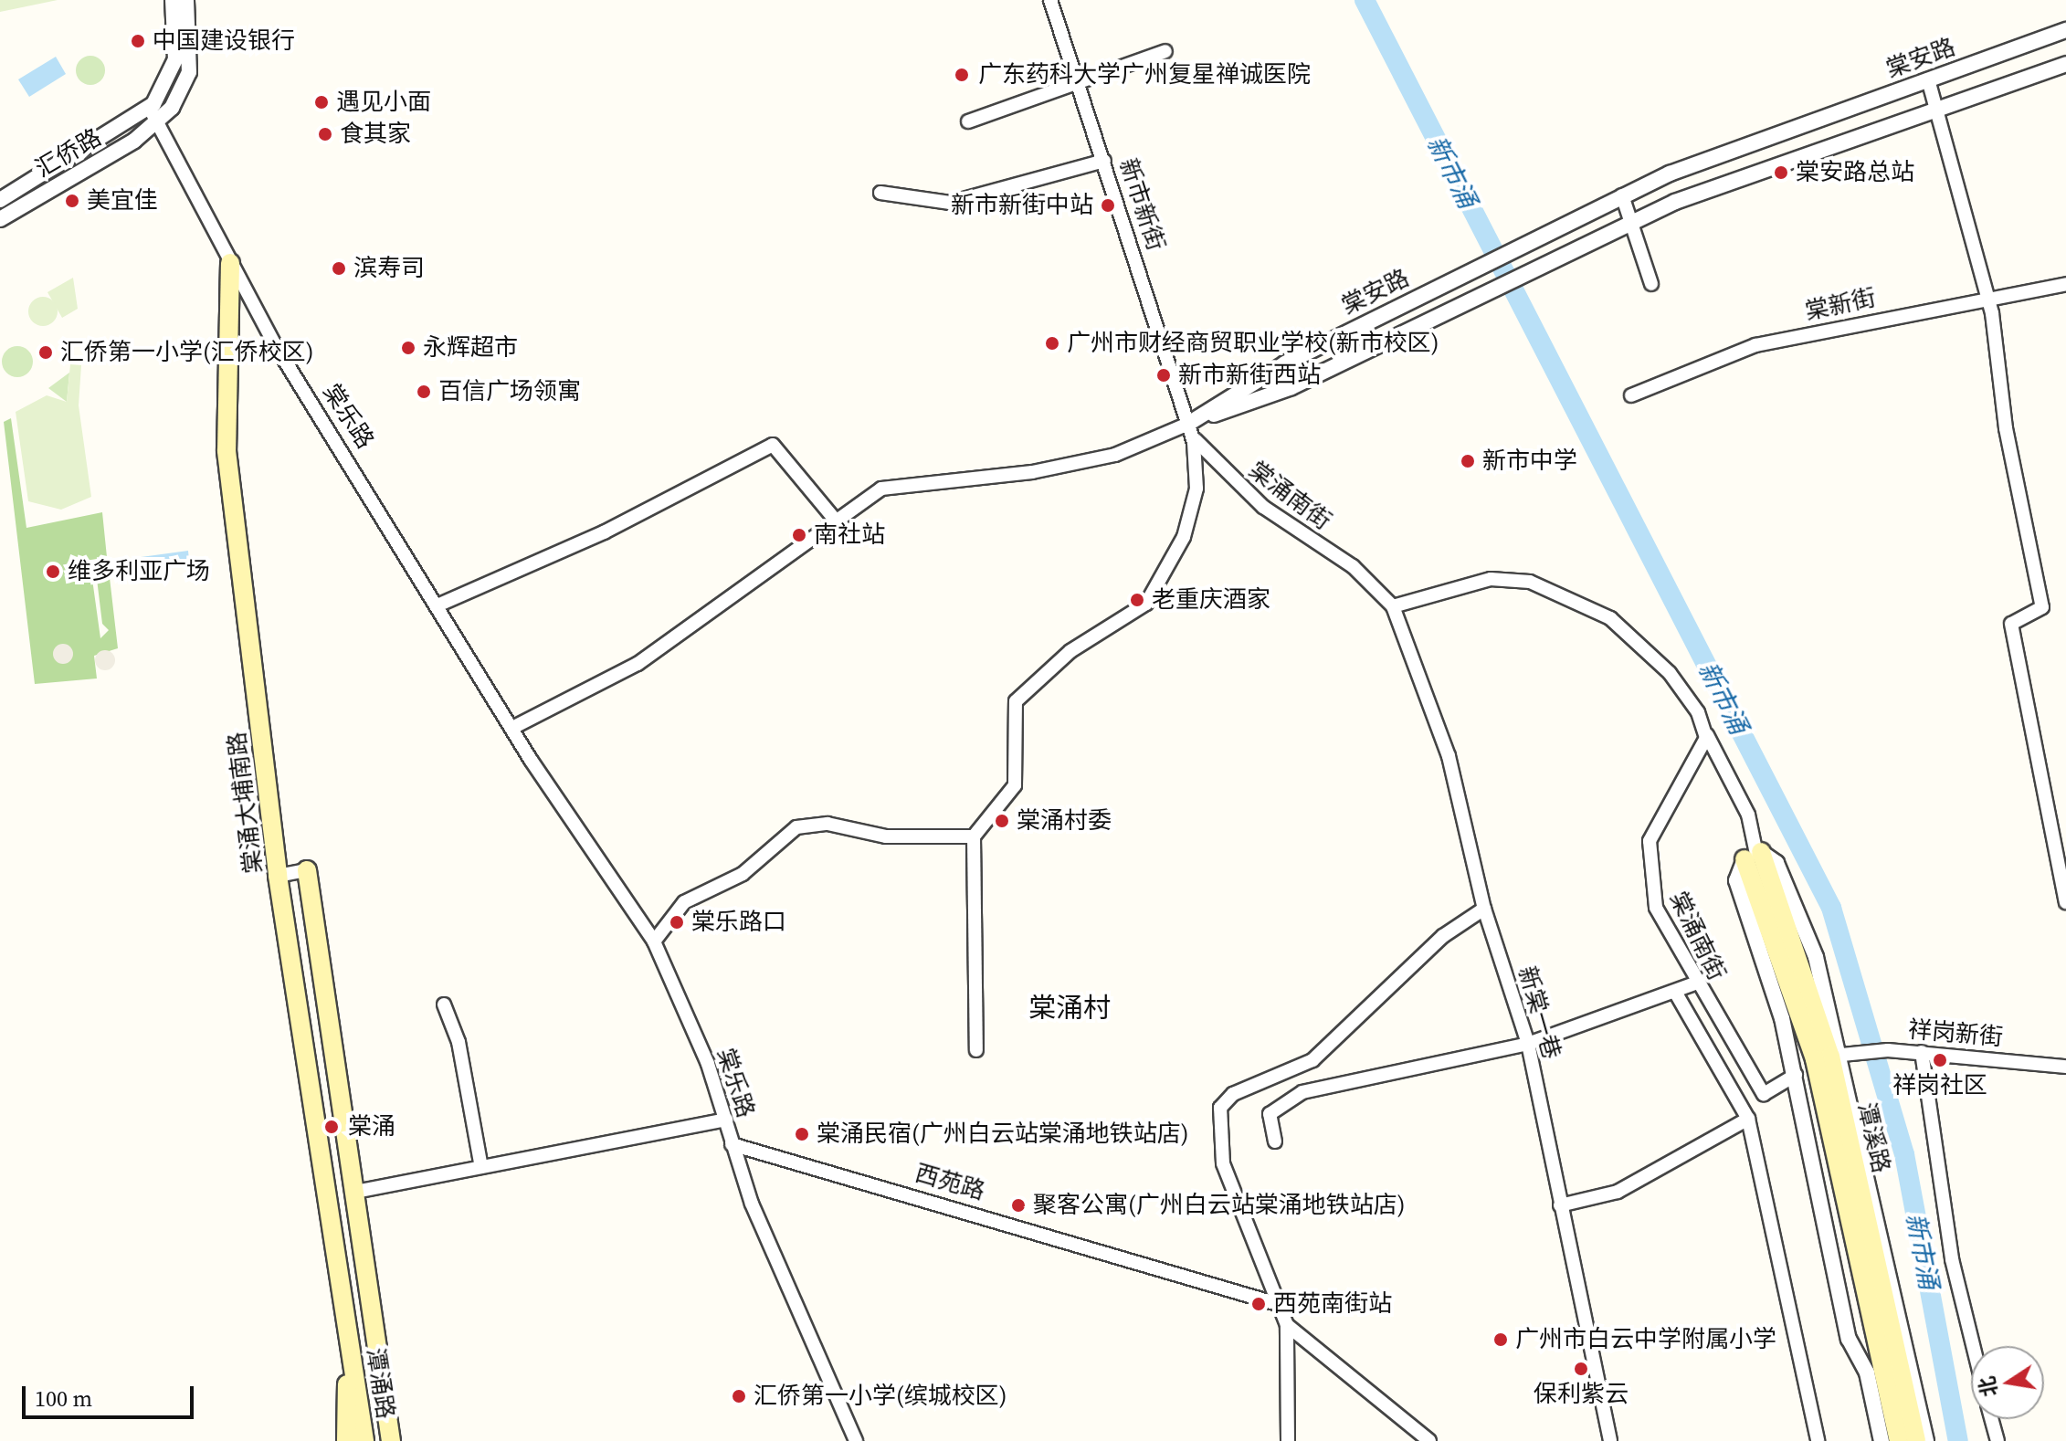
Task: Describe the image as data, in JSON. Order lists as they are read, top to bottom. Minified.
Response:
{"streets":{"main road":["棠涌大埔南路","潭溪路","潭涌路"],"street":["棠安路","汇侨路","新市新街","棠新街","棠乐路","棠涌南街","新棠一巷","祥岗新街","西苑路"]},"crossings":[["棠安路","新市新街"],["棠安路","棠涌南街"],["汇侨路","棠乐路"],["新市新街","棠涌南街"],["棠乐路","棠涌大埔南路"],["棠乐路","西苑路"],["棠涌南街","新棠一巷"],["棠涌南街","潭溪路"],["棠涌大埔南路","潭涌路"]],"districts":["棠涌村"],"water":["新市涌"],"places":["中国建设银行","广东药科大学广州复星禅诚医院","遇见小面","食其家","棠安路总站","美宜佳","新市新街中站","滨寿司","广州市财经商贸职业学校(新市校区)","永辉超市","汇侨第一小学(汇侨校区)","新市新街西站","百信广场领寓","新市中学","南社站","维多利亚广场","老重庆酒家","棠涌村委","棠乐路口","祥岗社区","棠涌","棠涌民宿(广州白云站棠涌地铁站店)","聚客公寓(广州白云站棠涌地铁站店)","西苑南街站","广州市白云中学附属小学","保利紫云","汇侨第一小学(缤城校区)"],"scale_bar":"100 m","north":"left"}
